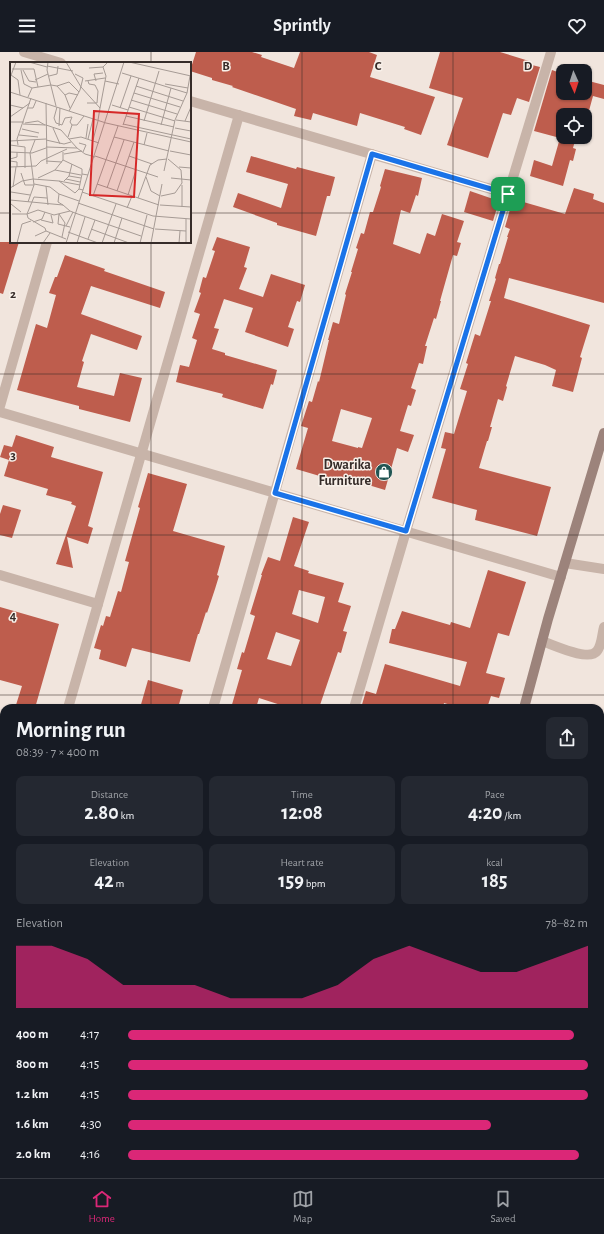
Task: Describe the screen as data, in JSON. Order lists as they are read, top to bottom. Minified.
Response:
{"places":{"shop":["Dwarika Furniture"]},"north":"bottom","page":{"header":"Sprintly","heading":["Morning run","08:39 · 7 × 400 m"],"stats":[["Distance","2.80 km"],["Time","12:08"],["Pace","4:20 /km"],["Elevation","42 m"],["Heart rate","159 bpm"],["kcal","185"]],"chart":["Elevation","78–82 m"],"list":[{"name":"400 m","note":"4:17"},{"name":"800 m","note":"4:15"},{"name":"1.2 km","note":"4:15"},{"name":"1.6 km","note":"4:30"},{"name":"2.0 km","note":"4:16"}],"tabs":["Home","Map","Saved"]},"grid":{"columns":["B","C","D"],"rows":["2","3","4"]}}
